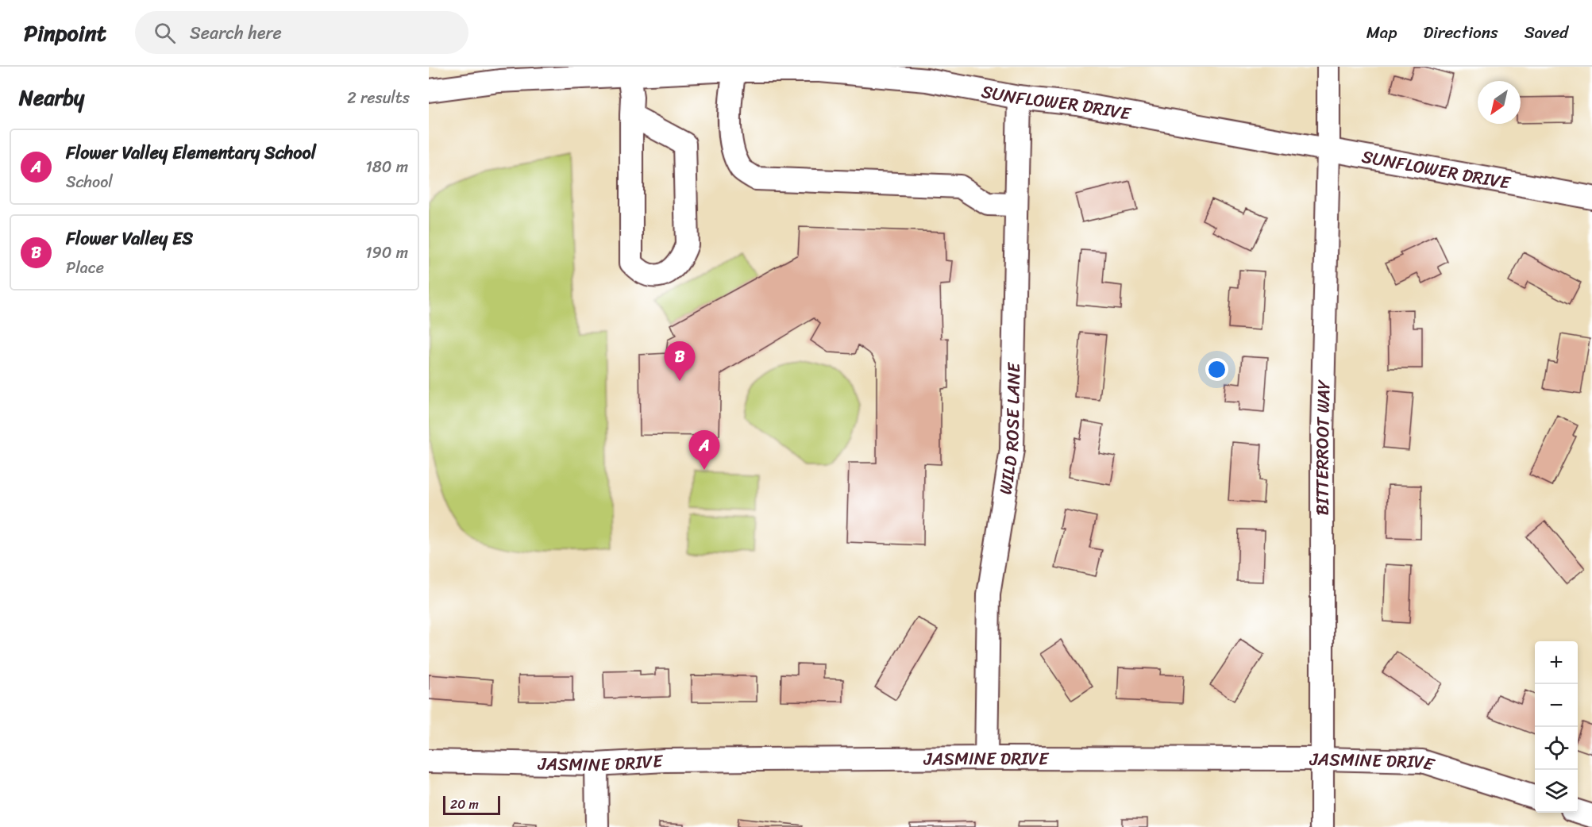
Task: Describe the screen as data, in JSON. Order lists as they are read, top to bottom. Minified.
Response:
{"streets":{"street":["SUNFLOWER DRIVE","WILD ROSE LANE","BITTERROOT WAY","JASMINE DRIVE"]},"crossings":[["SUNFLOWER DRIVE","WILD ROSE LANE"],["SUNFLOWER DRIVE","BITTERROOT WAY"],["WILD ROSE LANE","JASMINE DRIVE"],["BITTERROOT WAY","JASMINE DRIVE"]],"scale_bar":"20 m","north":"bottom left","page":{"header":"Pinpoint","search":"Search here","nav":["Map","Directions","Saved"],"heading":["Nearby","2 results"],"list":[{"mark":"A","name":"Flower Valley Elementary School","note":"School","value":"180 m"},{"mark":"B","name":"Flower Valley ES","note":"Place","value":"190 m"}],"pins":["B","A"],"map_buttons":["+","−"],"scale":"20 m"}}
